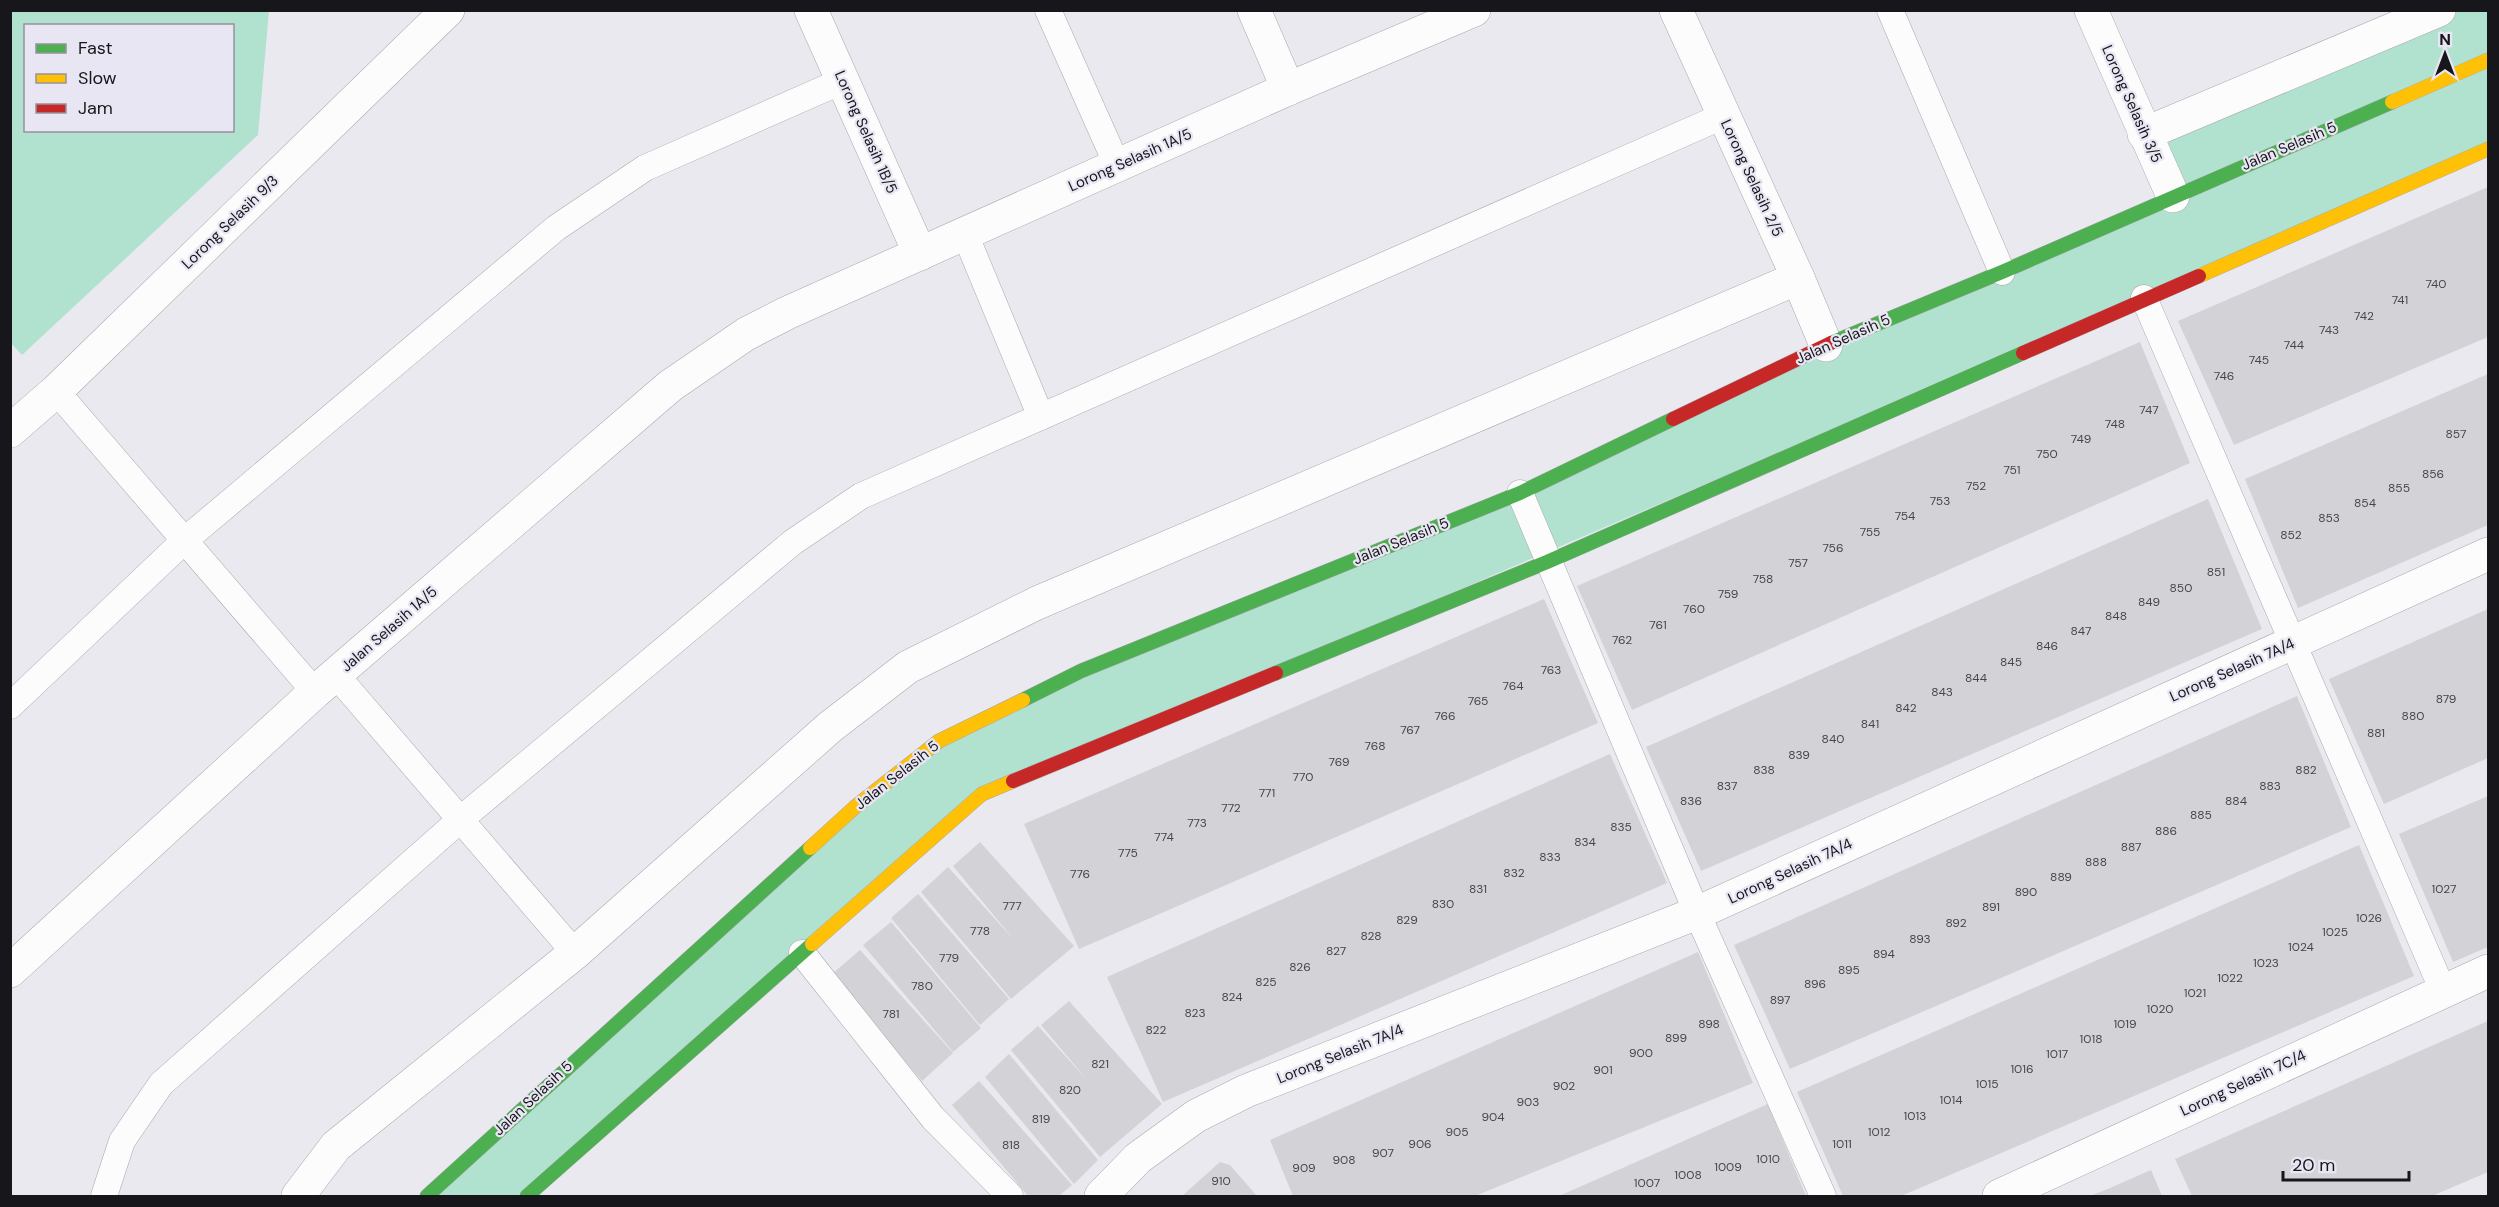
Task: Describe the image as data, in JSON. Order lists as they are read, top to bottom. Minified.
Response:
{"streets":{"street":["Lorong Selasih 3/5","Lorong Selasih 1B/5","Jalan Selasih 5","Lorong Selasih 1A/5","Lorong Selasih 2/5","Lorong Selasih 9/3","Jalan Selasih 1A/5","Lorong Selasih 7A/4","Lorong Selasih 7C/4"]},"crossings":[["Lorong Selasih 3/5","Jalan Selasih 5"],["Lorong Selasih 1B/5","Lorong Selasih 1A/5"],["Jalan Selasih 5","Lorong Selasih 2/5"],["Lorong Selasih 1A/5","Jalan Selasih 1A/5"]],"house_numbers":["740","741","742","743","744","745","746","747","748","857","749","750","751","856","752","855","753","854","754","853","755","852","756","757","851","758","850","759","849","760","848","761","847","762","846","845","763","844","764","843","879","765","842","766","880","841","767","881","840","768","839","769","838","882","770","837","883","771","836","884","772","885","773","835","886","774","834","887","775","833","888","832","776","889","831","1027","890","830","777","891","1026","829","892","778","1025","828","893","1024","827","894","779","1023","826","895","1022","825","896","780","1021","824","897","1020","823","781","898","1019","822","899","1018","900","1017","821","1016","901","1015","902","820","1014","903","1013","904","819","905","1012","906","1011","818","907","1010","908","1009","909","1008","910","1007"],"legend":["Fast","Slow","Jam"],"scale_bar":"20 m","north":"top"}
